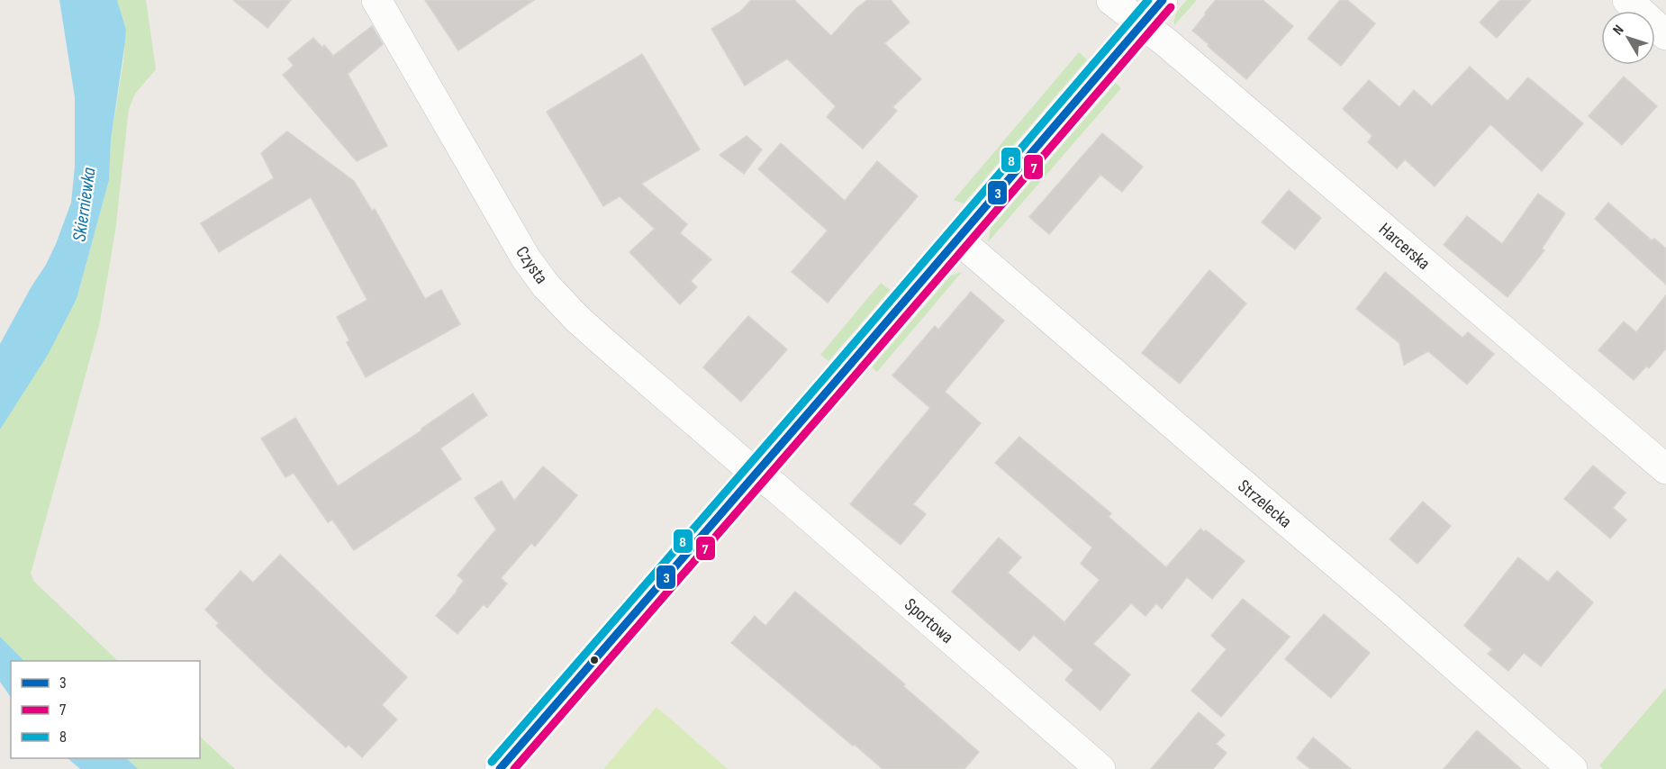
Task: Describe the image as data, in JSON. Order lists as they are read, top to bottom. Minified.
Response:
{"streets":{"street":["Harcerska","Czysta","Strzelecka","Sportowa"]},"crossings":[["Czysta","Sportowa"]],"water":["Skierniewka"],"lines":["transit line 3","transit line 8","transit line 7"],"legend":["3","7","8"],"north":"top left"}
